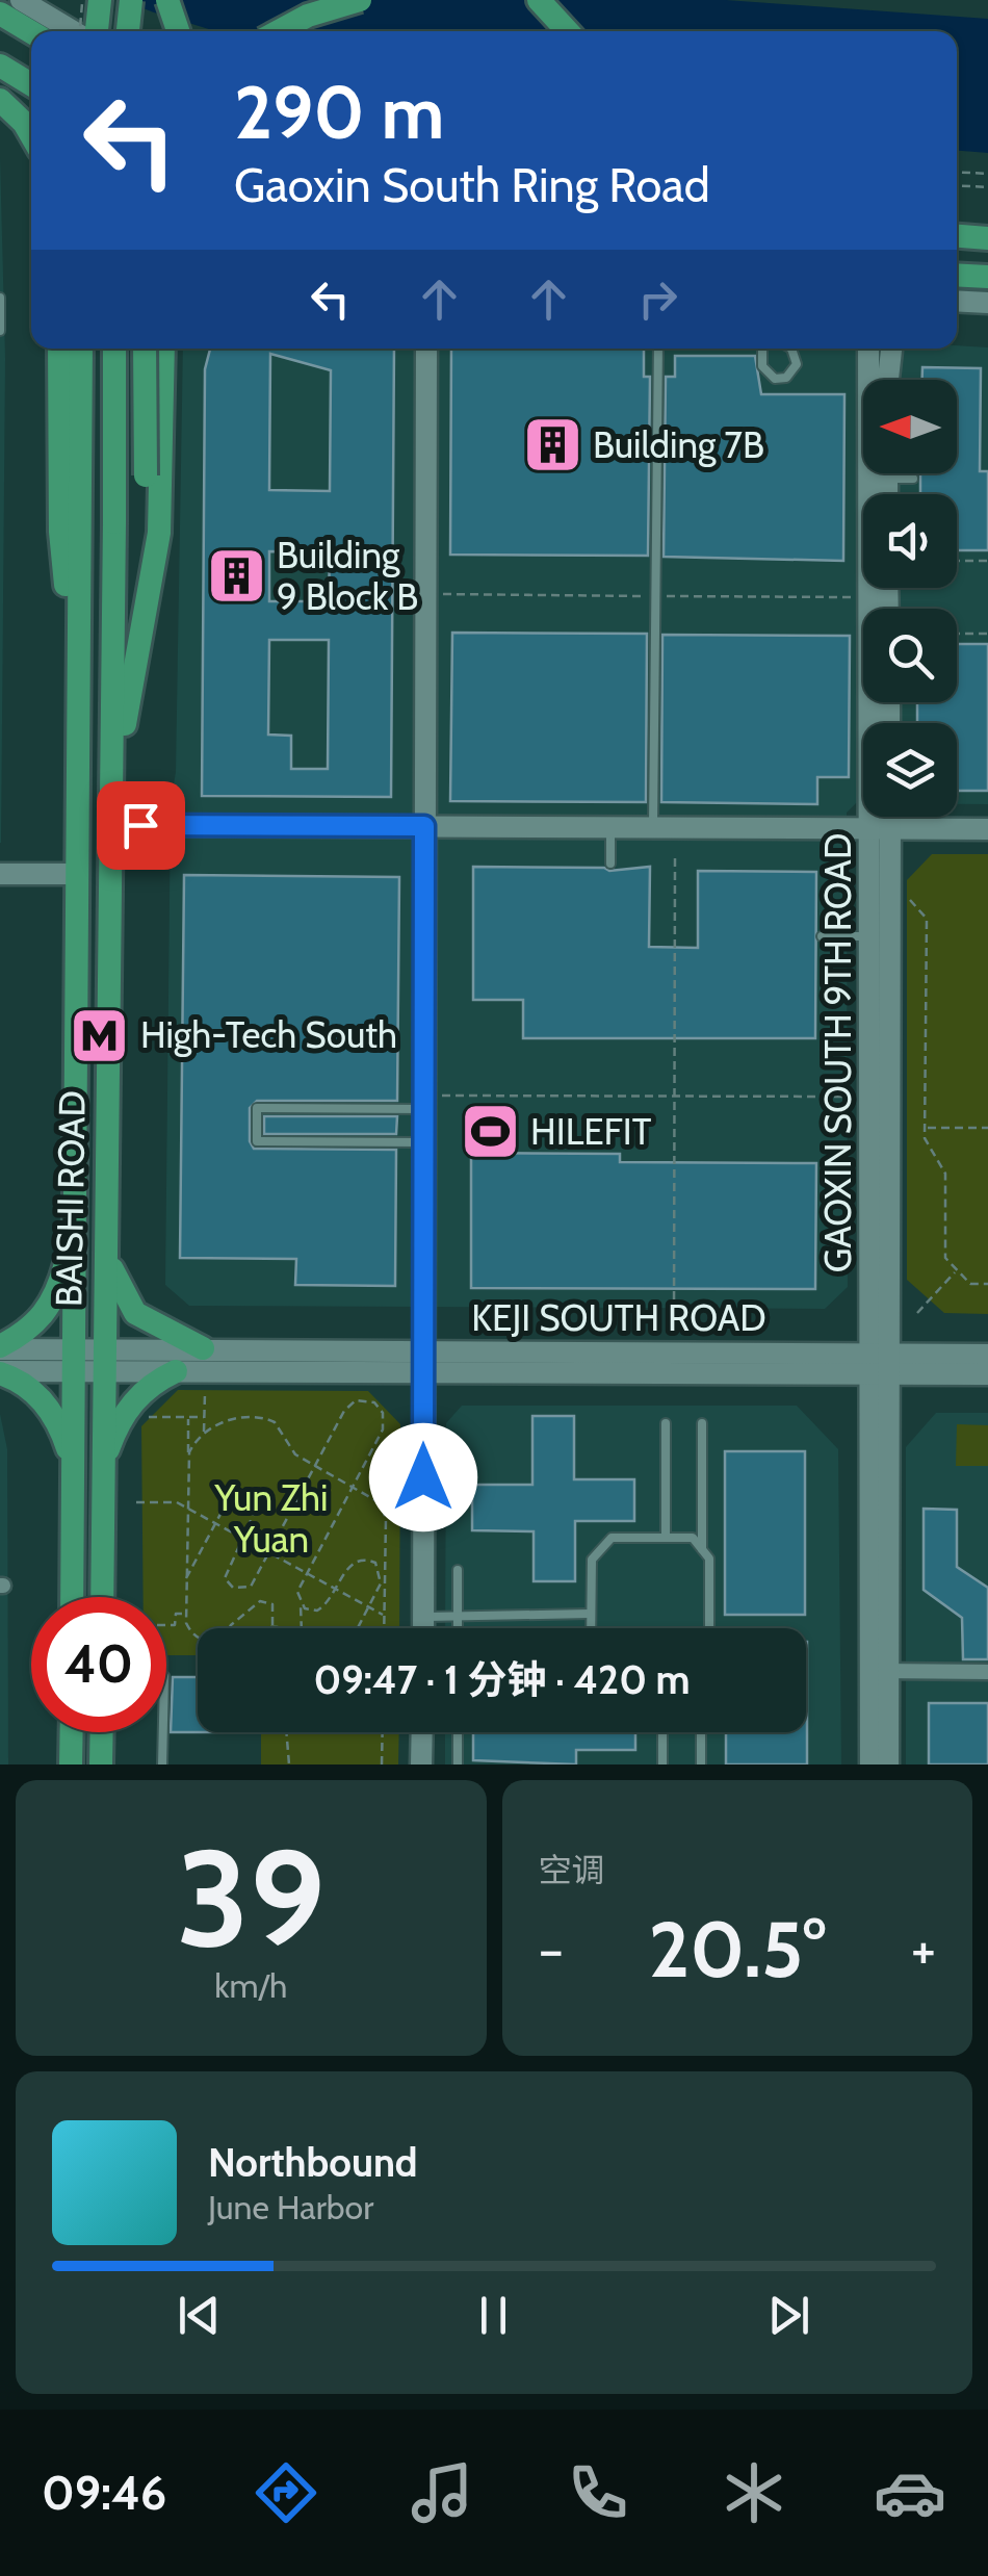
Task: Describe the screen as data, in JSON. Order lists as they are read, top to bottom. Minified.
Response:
{"streets":{"main road":["BAISHI ROAD"],"street":["GAOXIN SOUTH 9TH ROAD","KEJI SOUTH ROAD"]},"crossings":[["GAOXIN SOUTH 9TH ROAD","KEJI SOUTH ROAD"],["BAISHI ROAD","KEJI SOUTH ROAD"]],"parks":["Yun Zhi Yuan"],"places":{"building":["Building 7B","Building 9 Block B"],"metro station":["High-Tech South"],"sports":["HILEFIT"]},"north":"left","page":{"turn":["290 m","Gaoxin South Ring Road"],"limit":"40","trip":"09:47 · 1 分钟 · 420 m","tile":[["39","km/h"],"空调"],"heat":["−","20.5°","+"],"song":["Northbound","June Harbor"],"tabs":"09:46"}}
